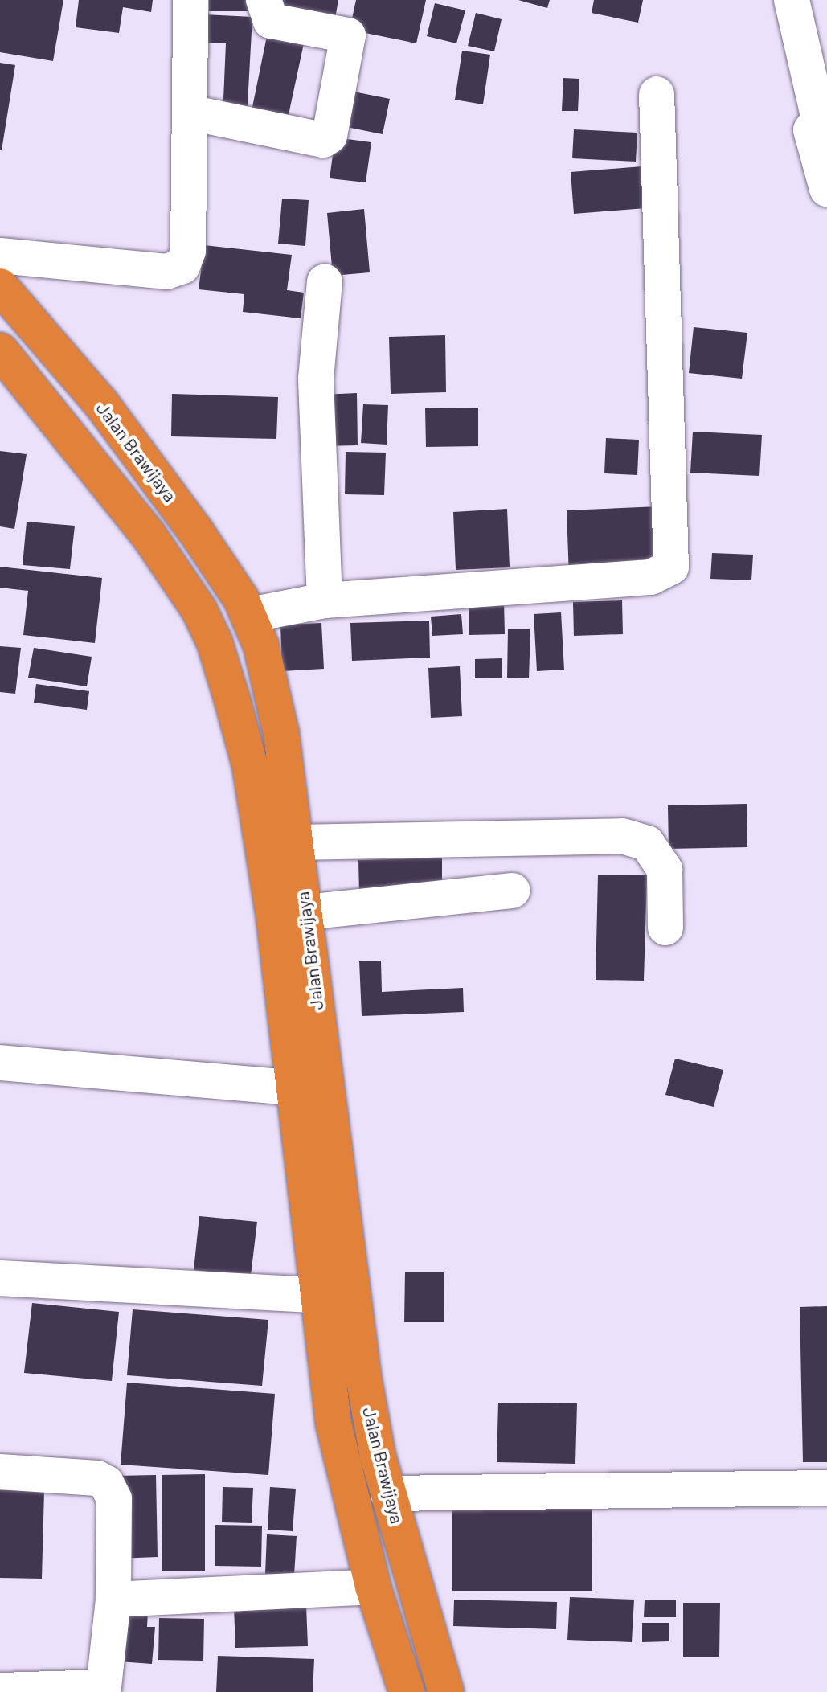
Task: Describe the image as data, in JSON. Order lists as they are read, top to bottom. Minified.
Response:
{"streets":{"highway":["Jalan Brawijaya"]}}
